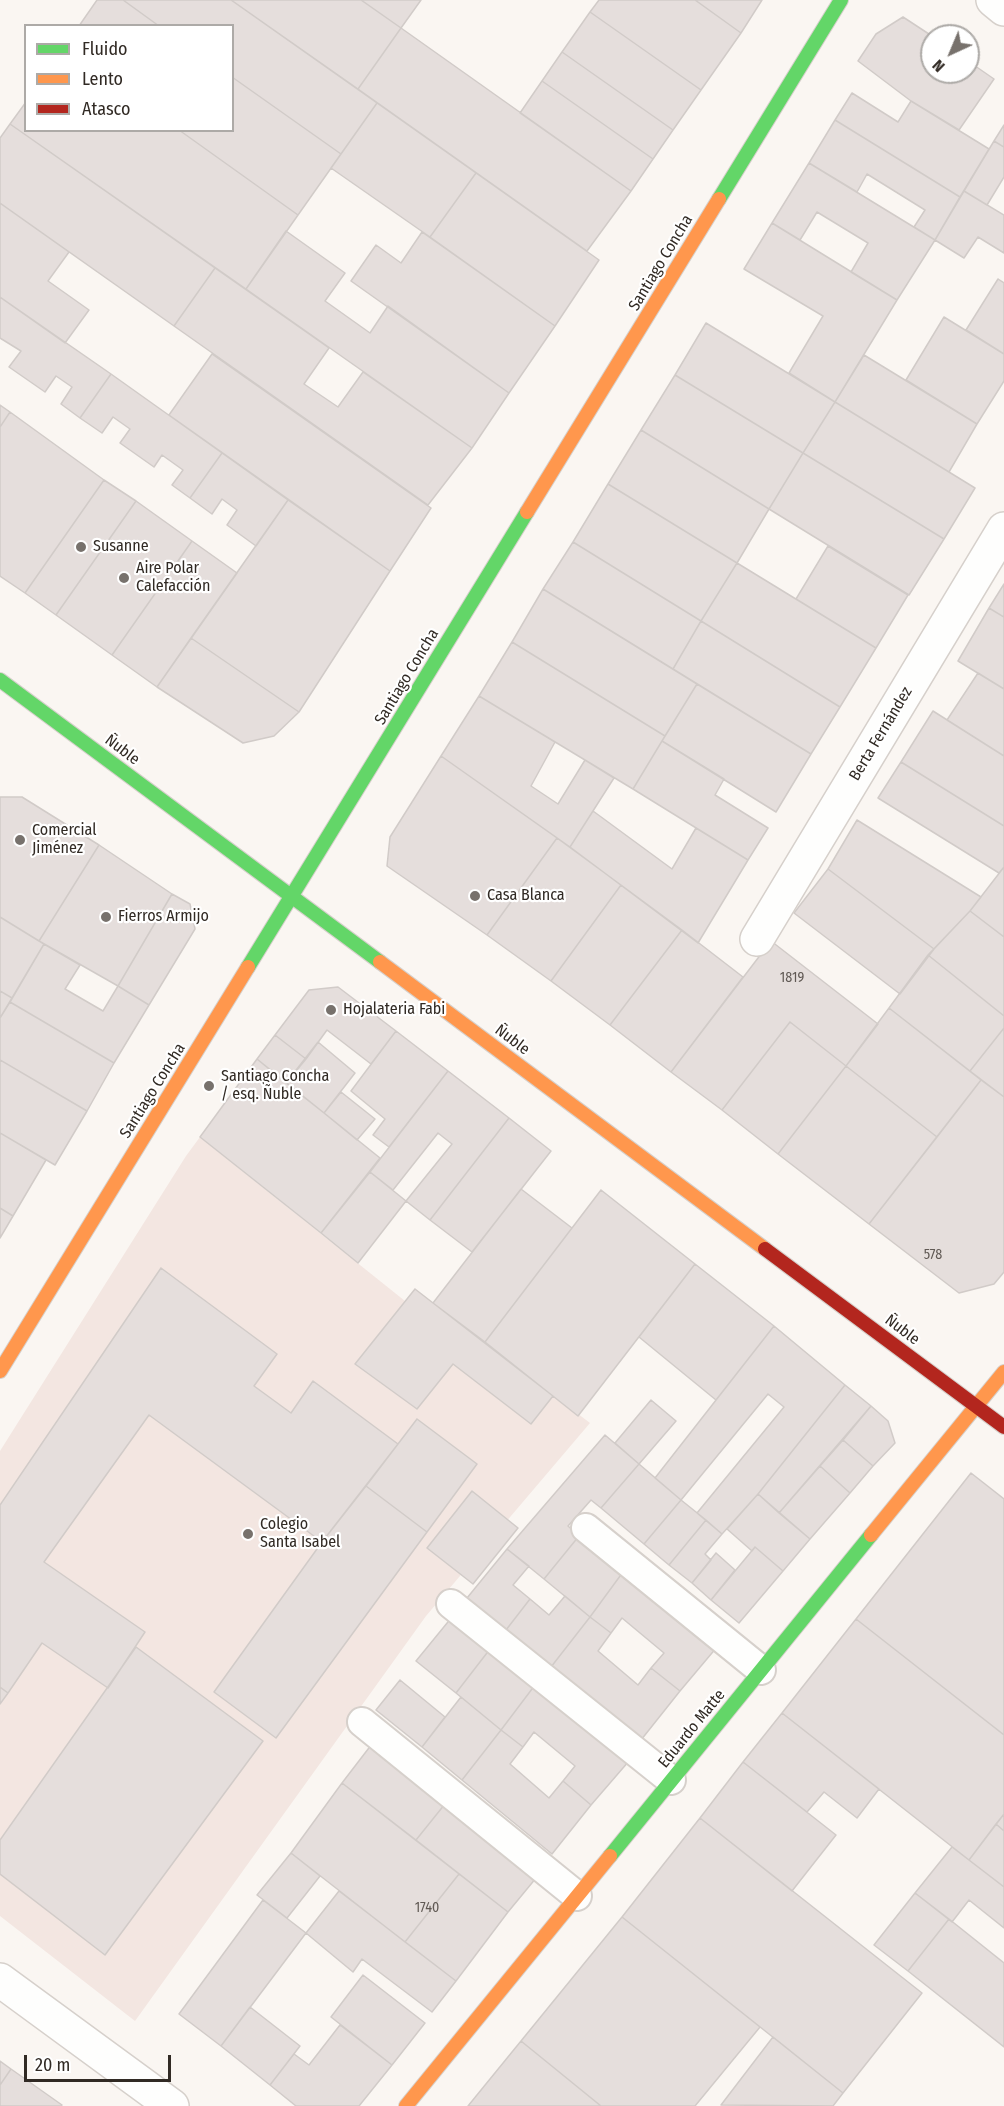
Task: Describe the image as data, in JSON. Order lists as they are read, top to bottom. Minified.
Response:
{"streets":{"street":["Santiago Concha","Berta Fernández","Ñuble","Eduardo Matte"]},"crossings":[["Santiago Concha","Ñuble"],["Ñuble","Eduardo Matte"]],"places":["Susanne","Aire Polar Calefacción","Comercial Jiménez","Casa Blanca","Fierros Armijo","Hojalateria Fabi","Santiago Concha / esq. Ñuble","Colegio Santa Isabel"],"house_numbers":["1819","578","1740"],"legend":["Fluido","Lento","Atasco"],"scale_bar":"20 m","north":"bottom left"}
